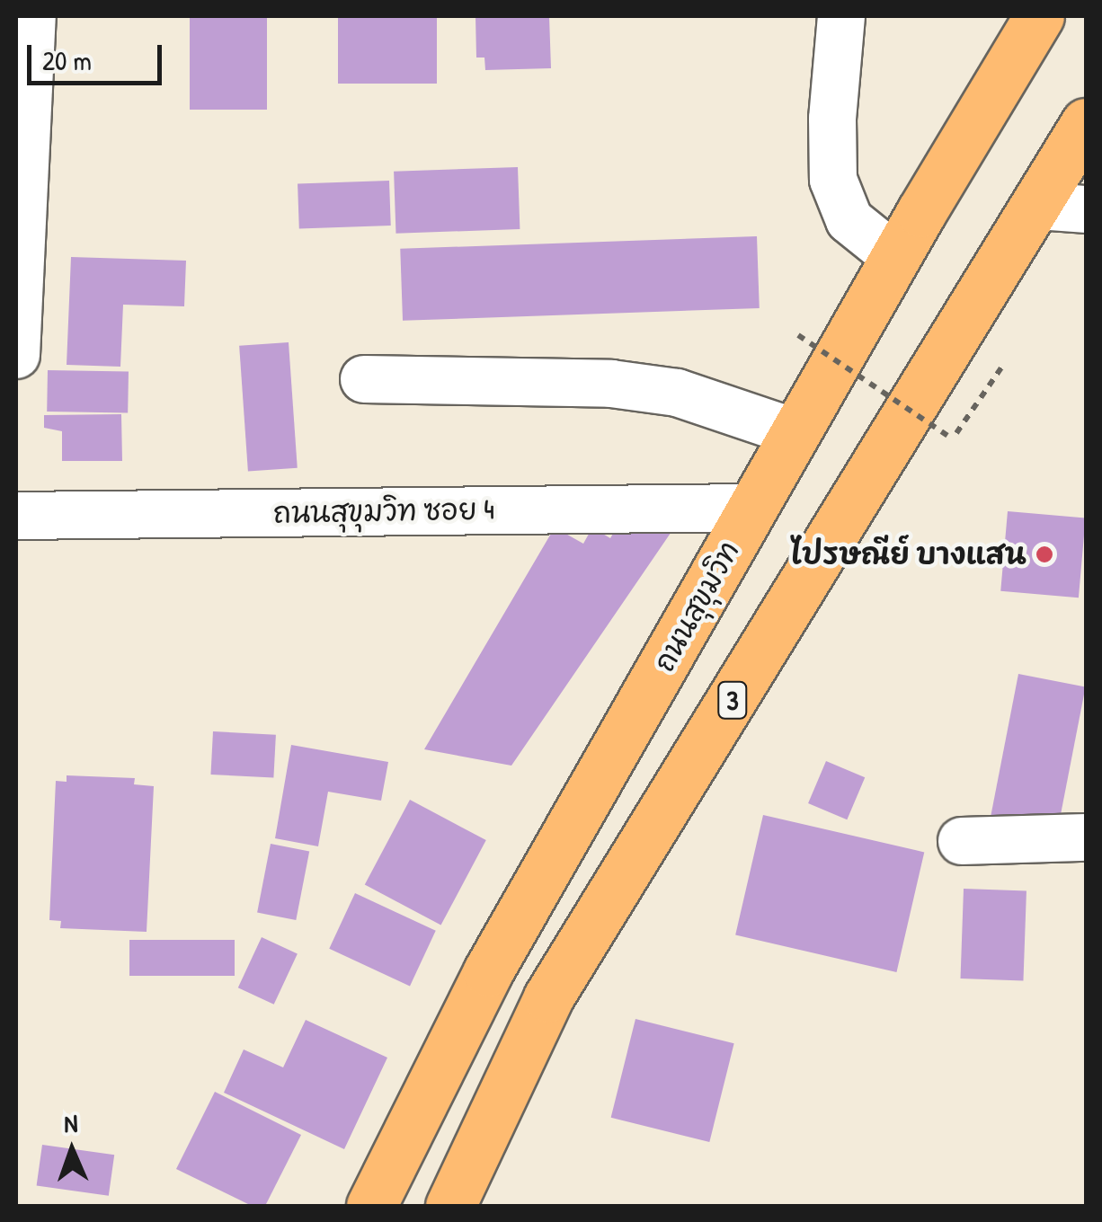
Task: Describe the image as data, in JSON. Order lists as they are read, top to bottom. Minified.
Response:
{"streets":{"main road":["ถนนสุขุมวิท","3"],"street":["ถนนสุขุมวิท ซอย 4"]},"crossings":[["ถนนสุขุมวิท ซอย 4","ถนนสุขุมวิท"]],"places":["ไปรษณีย์ บางแสน"],"scale_bar":"20 m","north":"top"}
